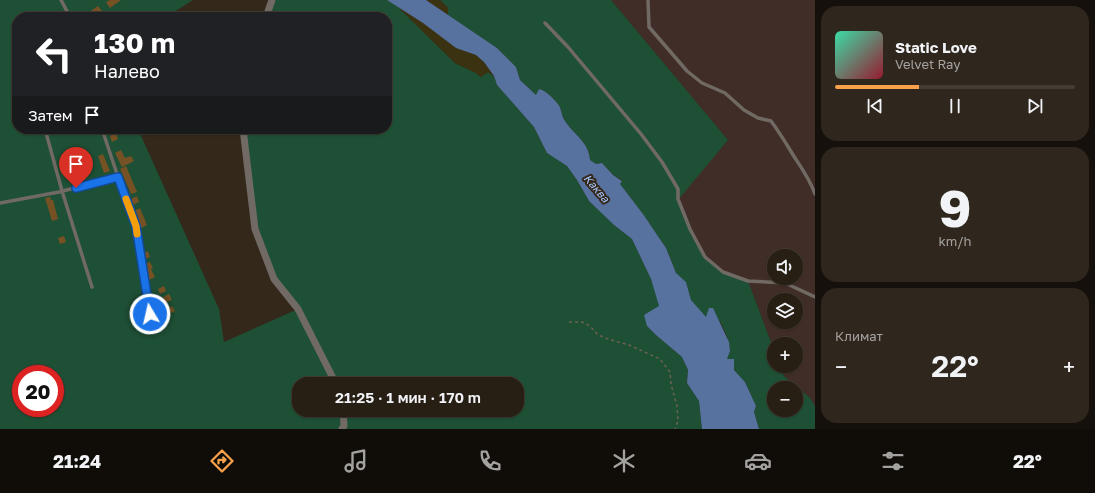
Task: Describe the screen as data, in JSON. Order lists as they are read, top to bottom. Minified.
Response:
{"water":["Каква"],"page":{"turn":["130 m","Налево"],"song":["Static Love","Velvet Ray"],"then":"Затем","tile":[["9","km/h"],"Климат"],"map_buttons":["+","−"],"heat":["−","22°","+"],"limit":"20","trip":"21:25 · 1 мин · 170 m","tabs":["21:24","22°"]}}
